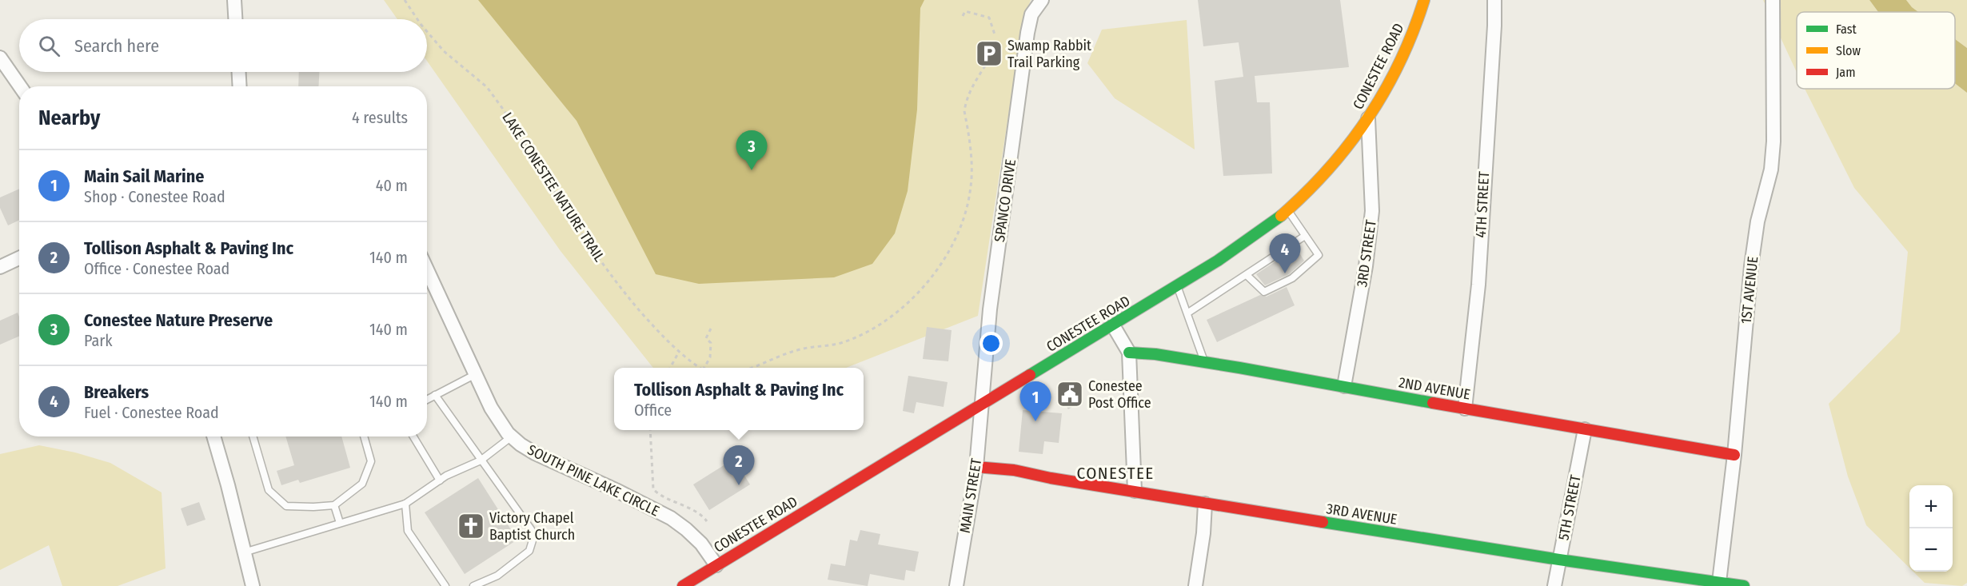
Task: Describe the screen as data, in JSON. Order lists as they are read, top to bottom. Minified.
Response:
{"streets":{"street":["CONESTEE ROAD","SPANCO DRIVE","4TH STREET","3RD STREET","1ST AVENUE","2ND AVENUE","SOUTH PINE LAKE CIRCLE","MAIN STREET","5TH STREET","3RD AVENUE"],"path":["LAKE CONESTEE NATURE TRAIL"]},"crossings":[["CONESTEE ROAD","SPANCO DRIVE"],["CONESTEE ROAD","3RD STREET"],["CONESTEE ROAD","SOUTH PINE LAKE CIRCLE"],["CONESTEE ROAD","MAIN STREET"],["SPANCO DRIVE","MAIN STREET"],["4TH STREET","2ND AVENUE"],["3RD STREET","2ND AVENUE"],["1ST AVENUE","2ND AVENUE"],["1ST AVENUE","3RD AVENUE"],["2ND AVENUE","5TH STREET"],["MAIN STREET","3RD AVENUE"],["5TH STREET","3RD AVENUE"]],"districts":["CONESTEE"],"places":{"parking":["Swamp Rabbit Trail Parking"],"public building":["Conestee Post Office"],"church":["Victory Chapel Baptist Church"]},"legend":["Fast","Slow","Jam"],"page":{"search":"Search here","heading":["Nearby","4 results"],"pins":["3","4","1","2"],"list":[{"mark":"1","name":"Main Sail Marine","note":"Shop · Conestee Road","value":"40 m"},{"mark":"2","name":"Tollison Asphalt & Paving Inc","note":"Office · Conestee Road","value":"140 m"},{"mark":"3","name":"Conestee Nature Preserve","note":"Park","value":"140 m"},{"mark":"4","name":"Breakers","note":"Fuel · Conestee Road","value":"140 m"}],"popup":["Tollison Asphalt & Paving Inc","Office"],"map_buttons":["+","−"]}}
